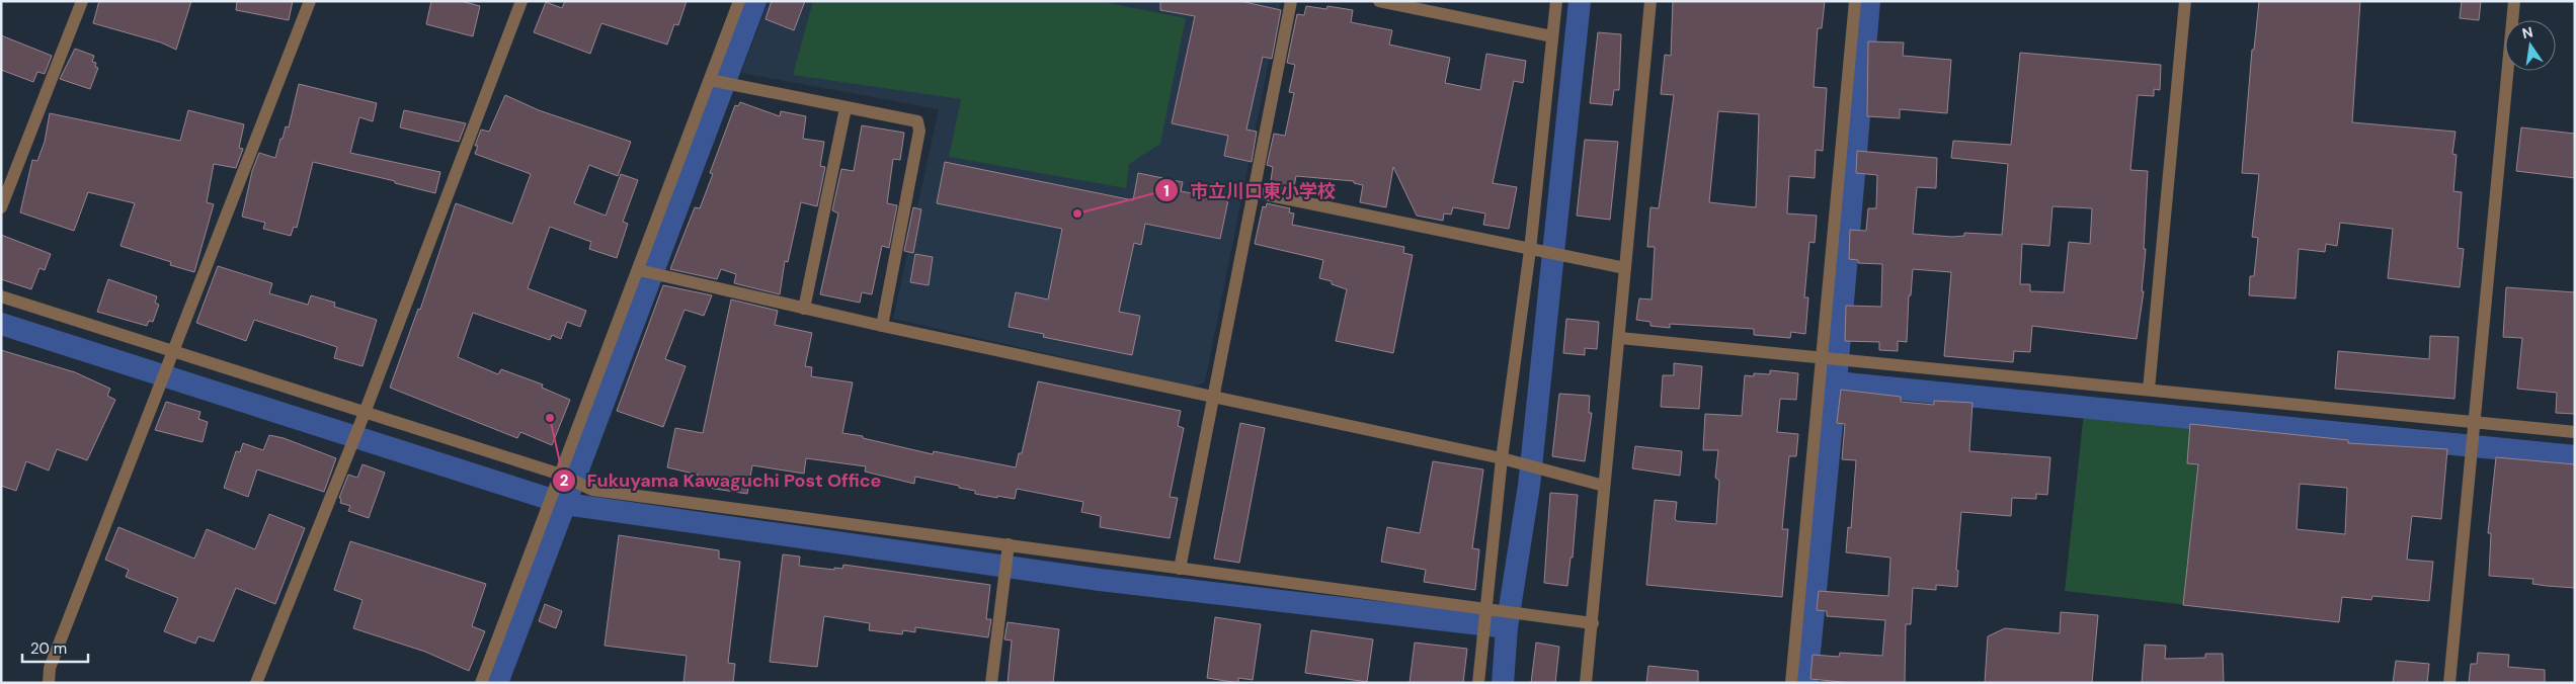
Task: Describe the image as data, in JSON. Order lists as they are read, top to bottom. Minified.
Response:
{"places":["市立川口東小学校","Fukuyama Kawaguchi Post Office"],"scale_bar":"20 m","north":"top"}
